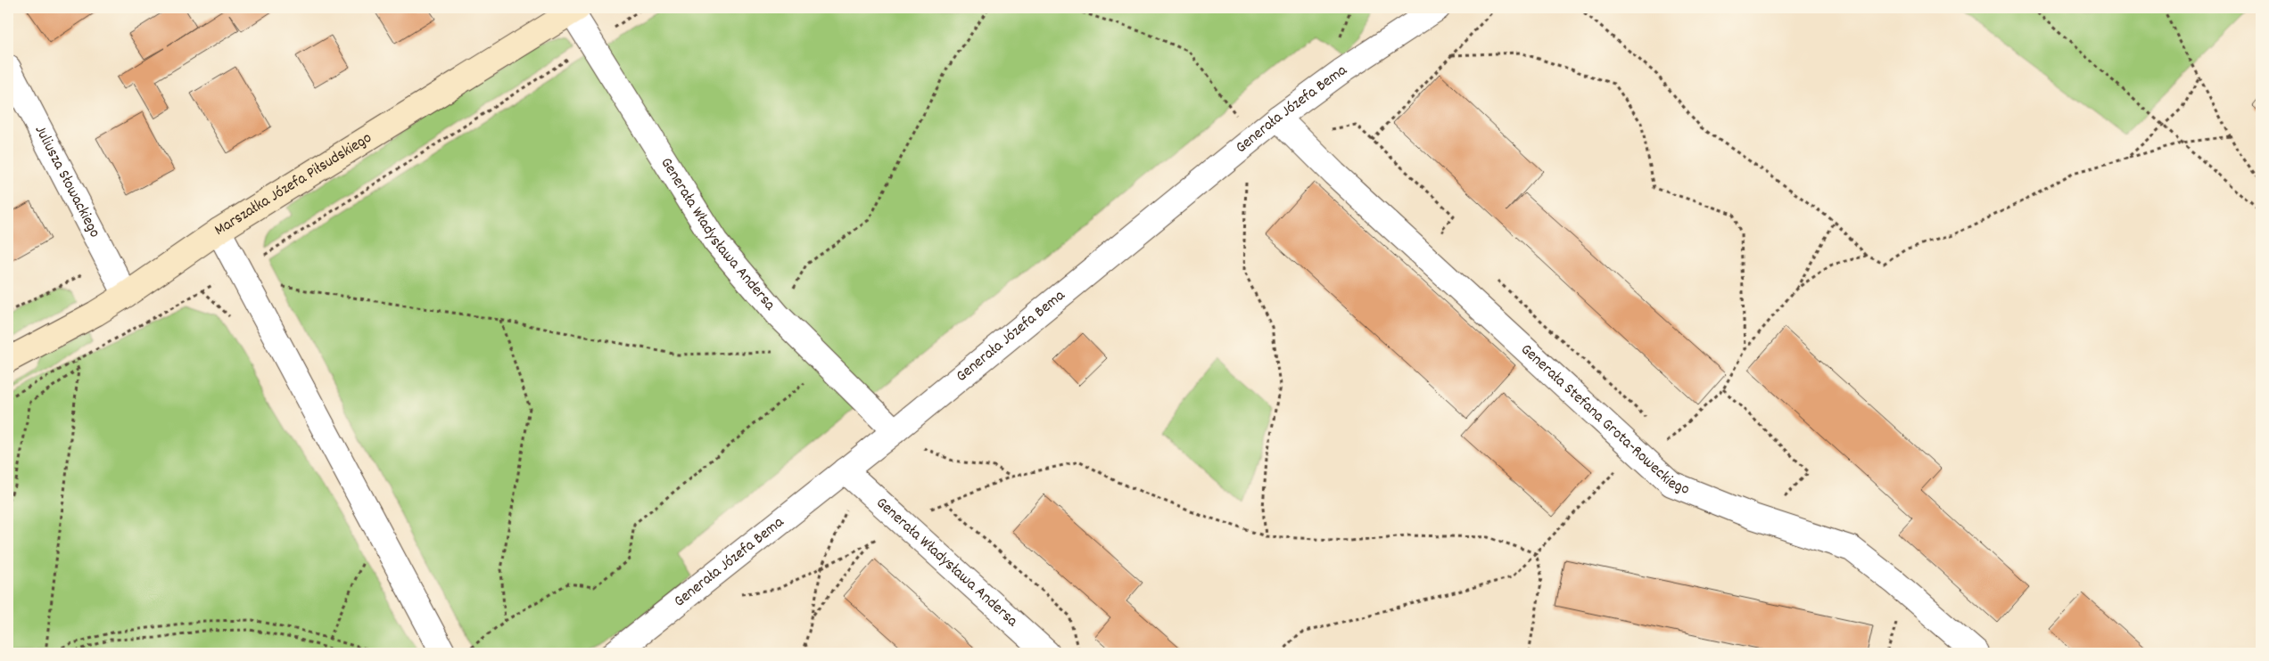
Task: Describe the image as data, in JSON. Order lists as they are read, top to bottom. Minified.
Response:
{"streets":{"street":["Generała Józefa Bema","Juliusza Słowackiego","Marszałka Józefa Piłsudskiego","Generała Władysława Andersa","Generała Stefana Grota-Roweckiego"]},"crossings":[["Generała Józefa Bema","Generała Władysława Andersa"],["Generała Józefa Bema","Generała Stefana Grota-Roweckiego"],["Juliusza Słowackiego","Marszałka Józefa Piłsudskiego"],["Marszałka Józefa Piłsudskiego","Generała Władysława Andersa"]]}
